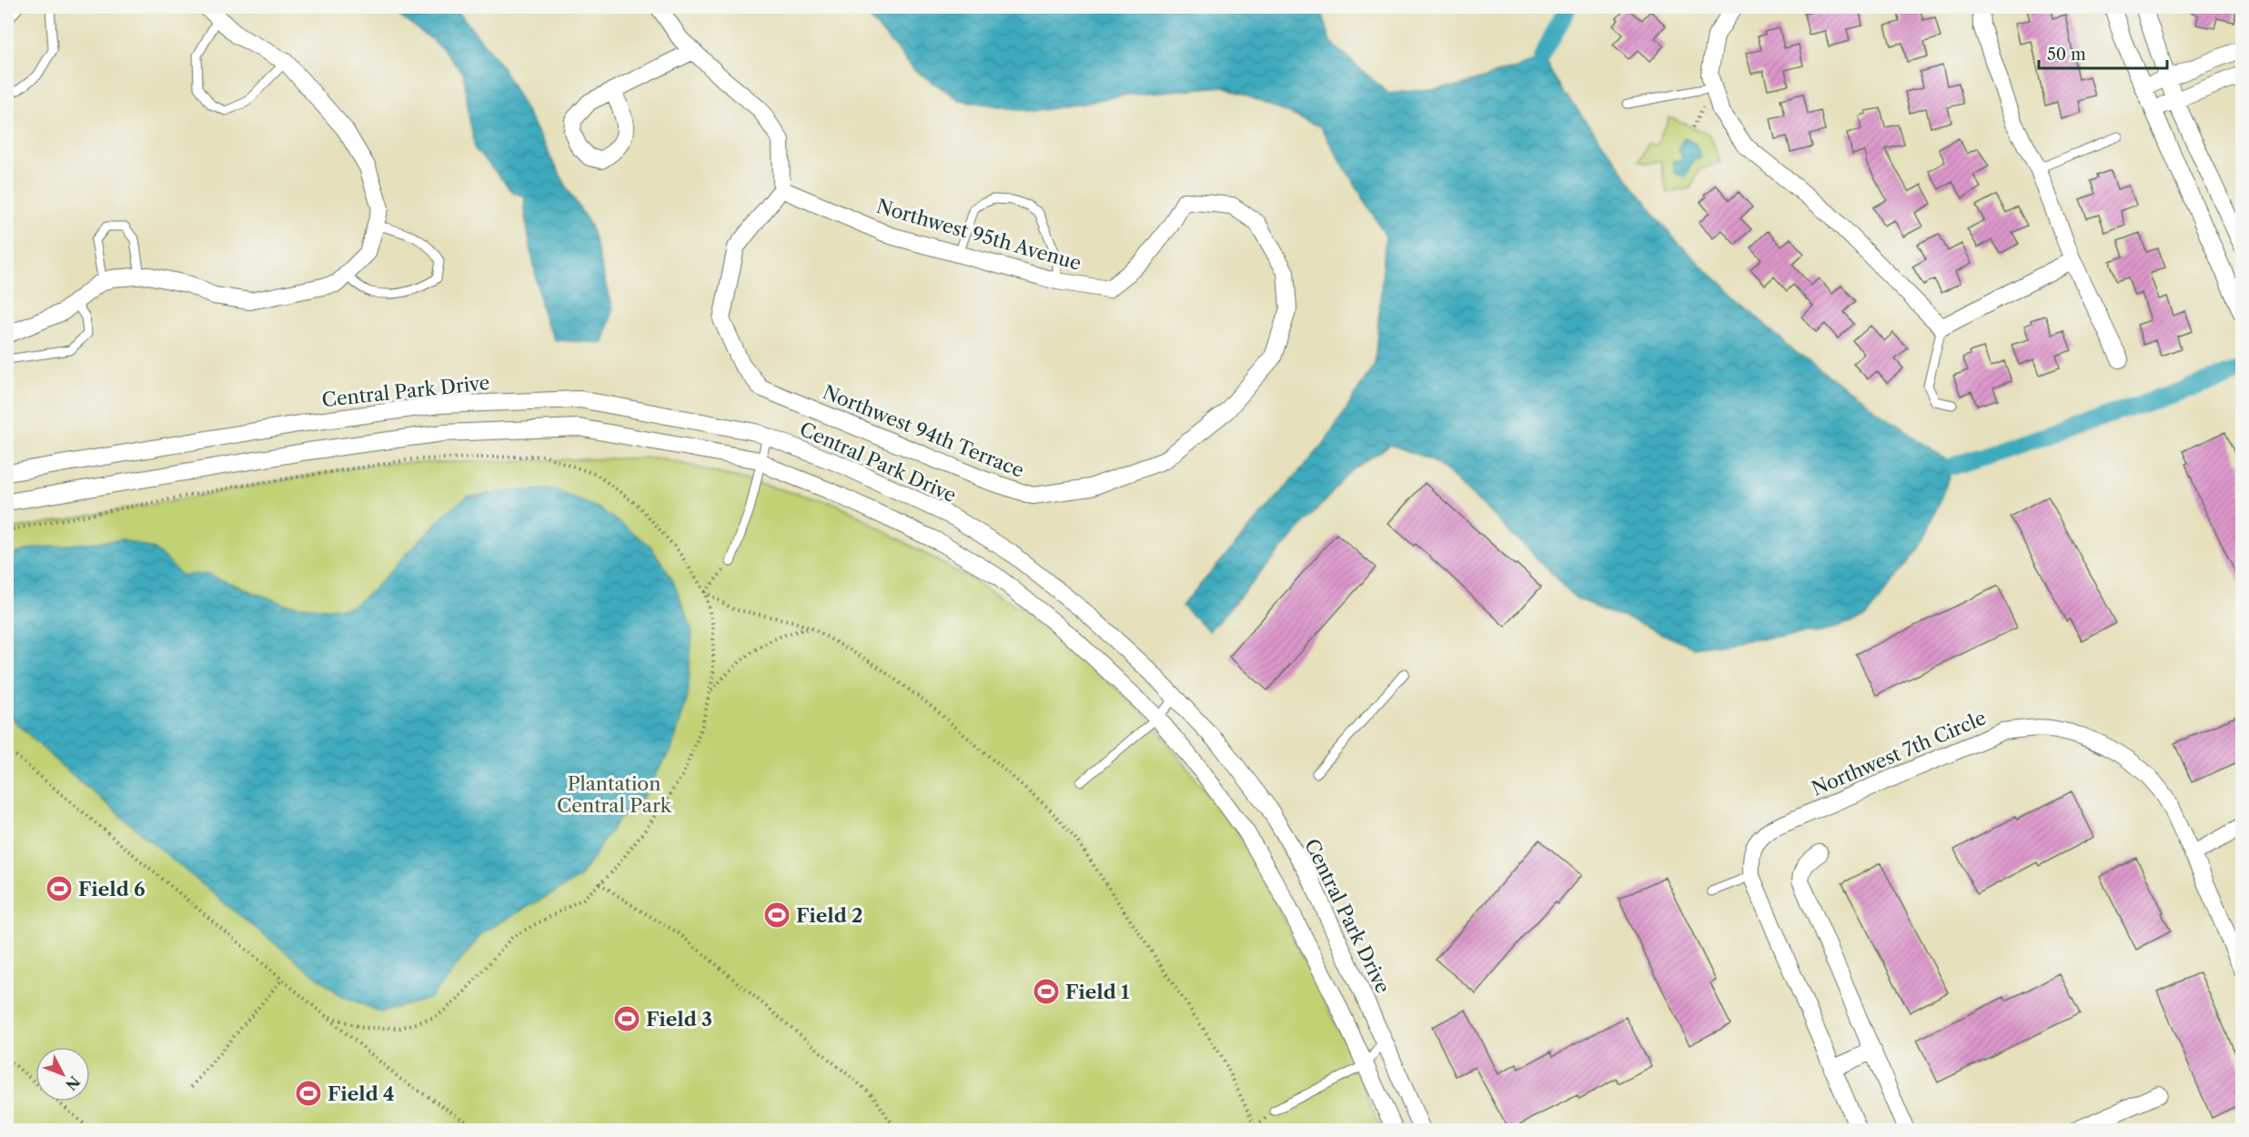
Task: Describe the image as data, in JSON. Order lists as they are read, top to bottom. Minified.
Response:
{"streets":{"street":["Northwest 95th Avenue","Central Park Drive","Northwest 94th Terrace","Northwest 7th Circle"]},"crossings":[["Northwest 95th Avenue","Northwest 94th Terrace"]],"parks":["Plantation Central Park"],"places":{"sports":["Field 6","Field 2","Field 1","Field 3","Field 4"]},"scale_bar":"50 m","north":"bottom right"}
